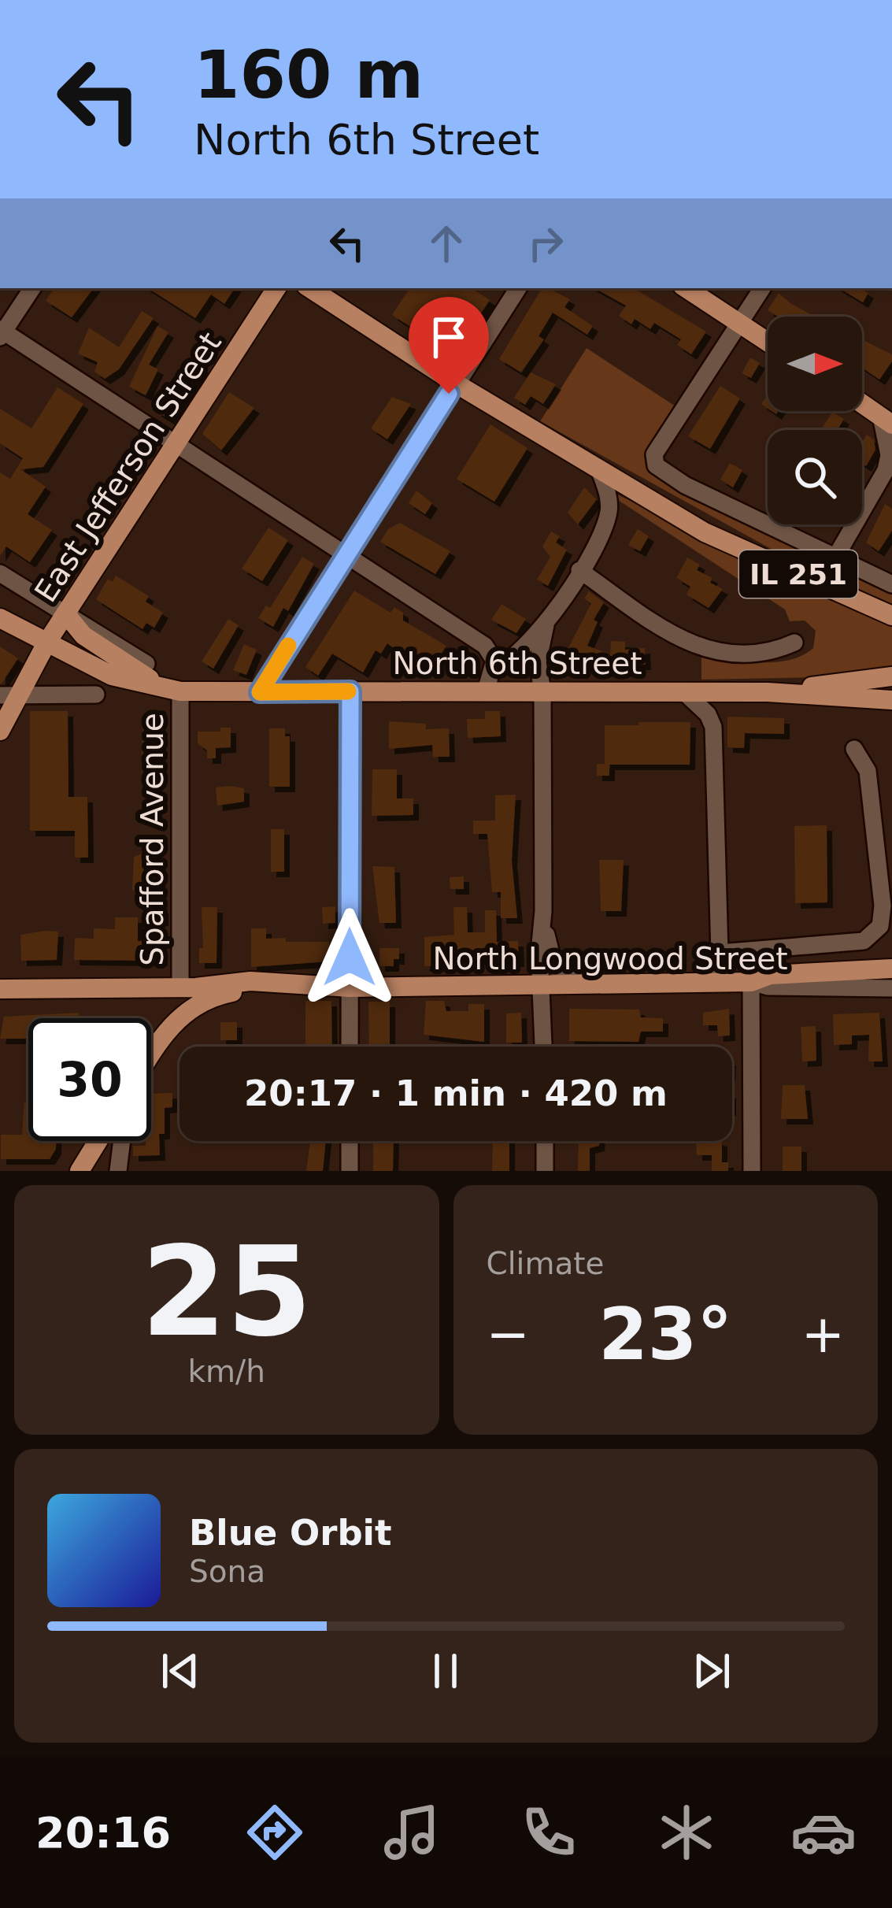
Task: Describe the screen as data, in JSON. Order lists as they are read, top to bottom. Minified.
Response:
{"streets":{"main road":["East Jefferson Street","IL 251","North 6th Street","North Longwood Street"],"street":["Spafford Avenue"]},"crossings":[["East Jefferson Street","North 6th Street"],["North 6th Street","Spafford Avenue"],["Spafford Avenue","North Longwood Street"]],"north":"right","page":{"turn":["160 m","North 6th Street"],"limit":"30","trip":"20:17 · 1 min · 420 m","tile":[["25","km/h"],"Climate"],"heat":["−","23°","+"],"song":["Blue Orbit","Sona"],"tabs":"20:16"}}
